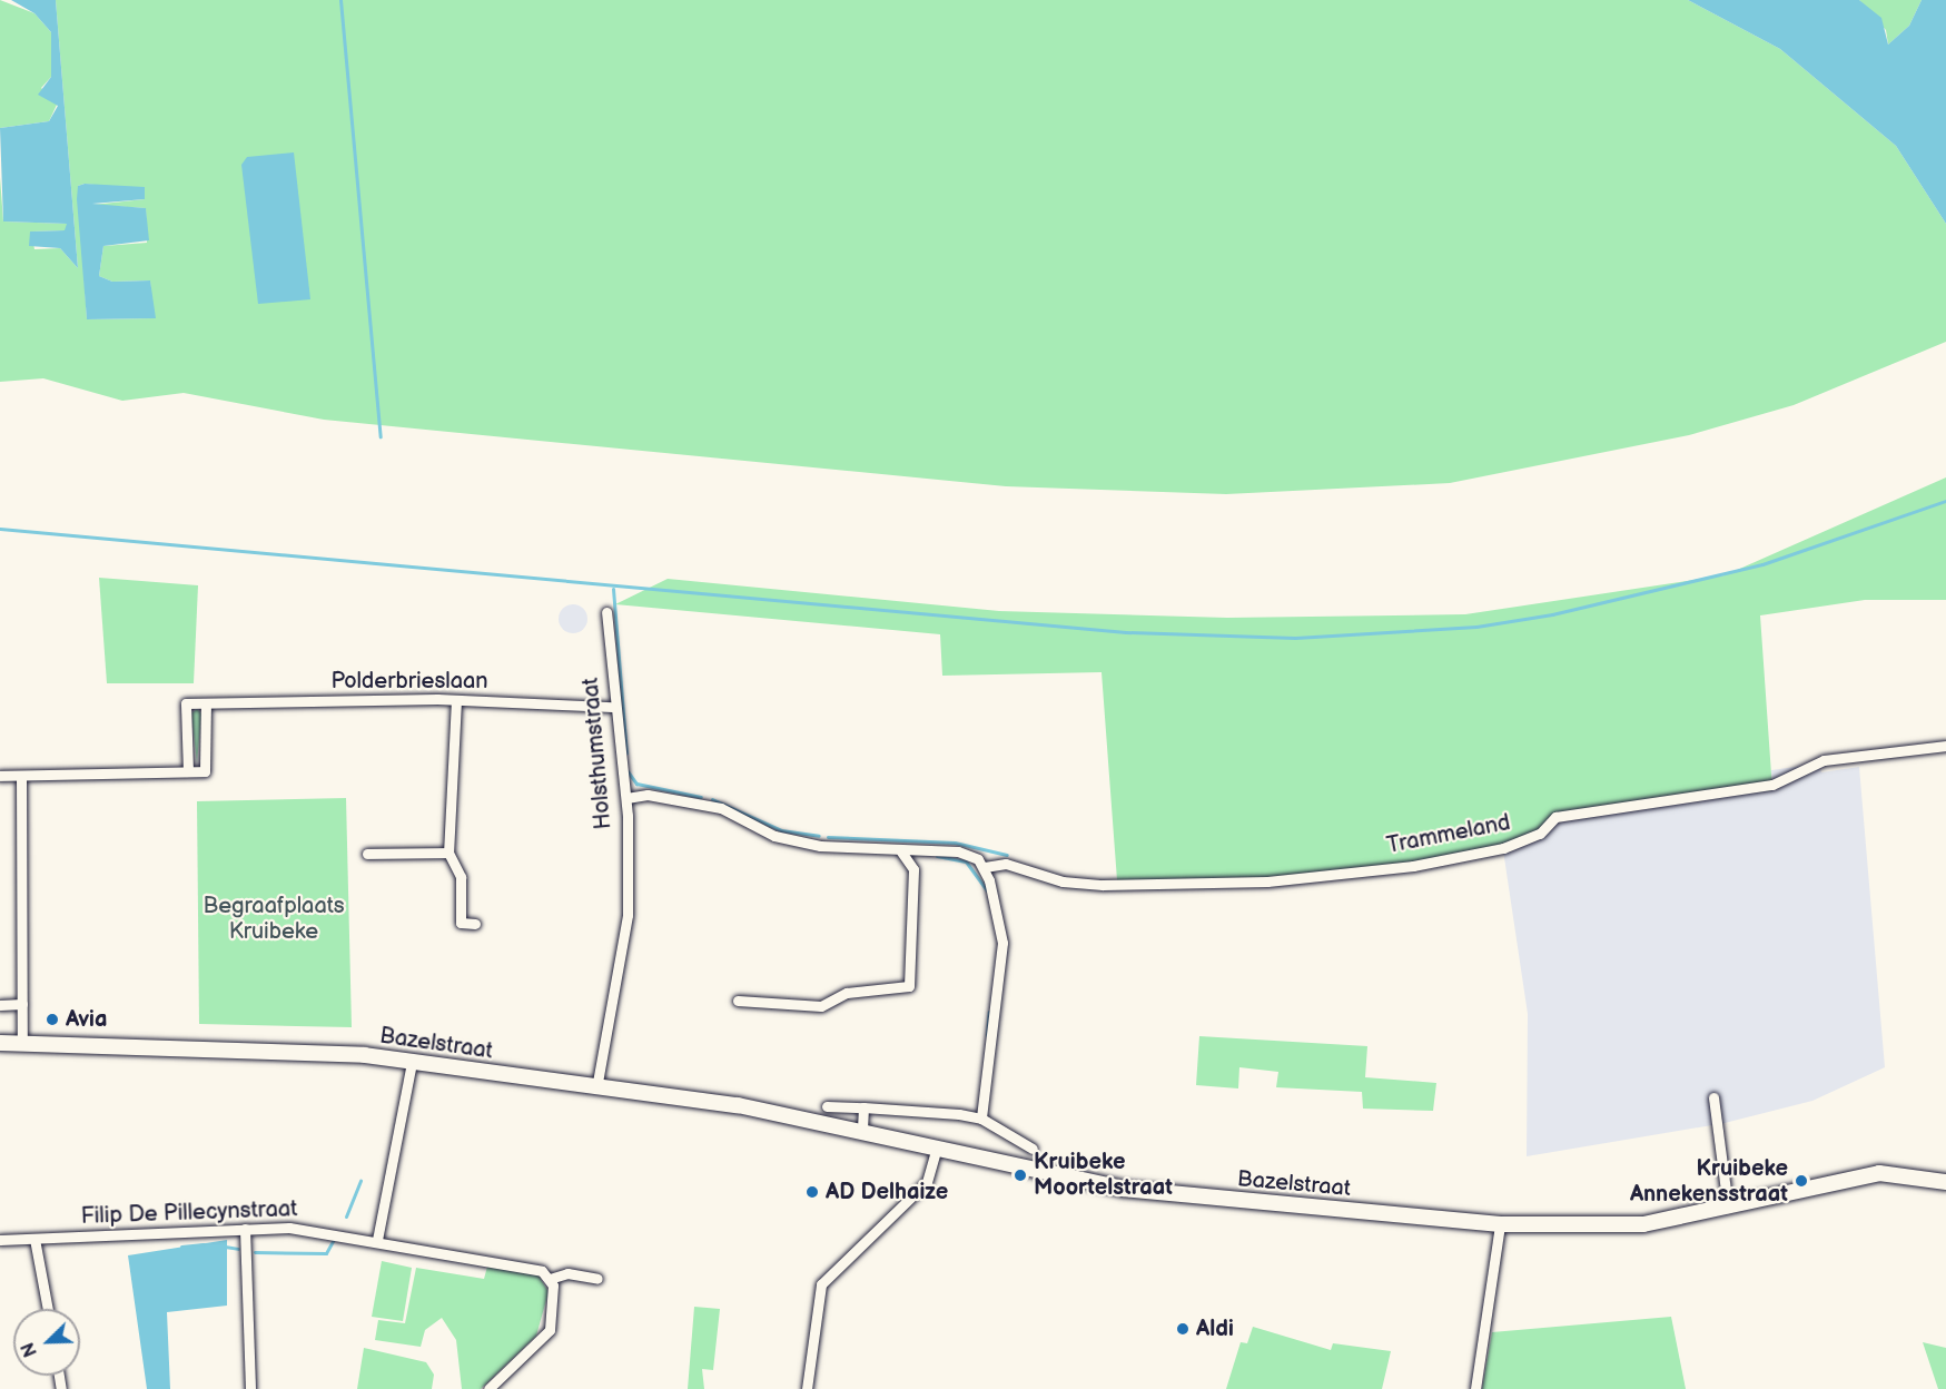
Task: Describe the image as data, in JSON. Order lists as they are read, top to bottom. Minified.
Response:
{"streets":{"main road":["Bazelstraat"],"street":["Polderbrieslaan","Holsthumstraat","Trammeland","Filip De Pillecynstraat"]},"crossings":[["Polderbrieslaan","Holsthumstraat"],["Holsthumstraat","Bazelstraat"]],"parks":["Begraafplaats Kruibeke"],"places":["Avia","Kruibeke Moortelstraat","Kruibeke Annekensstraat","AD Delhaize","Aldi"],"north":"bottom left"}
